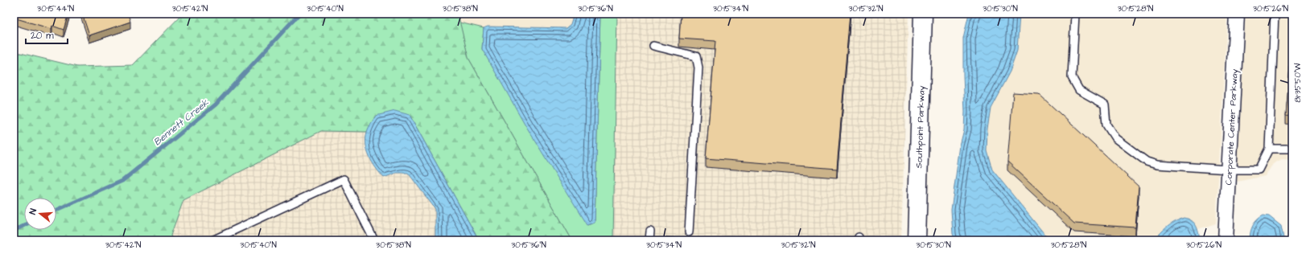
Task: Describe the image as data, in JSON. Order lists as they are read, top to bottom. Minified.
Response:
{"streets":{"main road":["Southpoint Parkway"],"street":["Corporate Center Parkway"]},"water":["Bennett Creek"],"scale_bar":"20 m","north":"left","coordinates":["30°15'44\"N","30°15'42\"N","30°15'40\"N","30°15'38\"N","30°15'36\"N","30°15'34\"N","30°15'32\"N","30°15'30\"N","30°15'28\"N","30°15'26\"N","81°35'50\"W"]}
